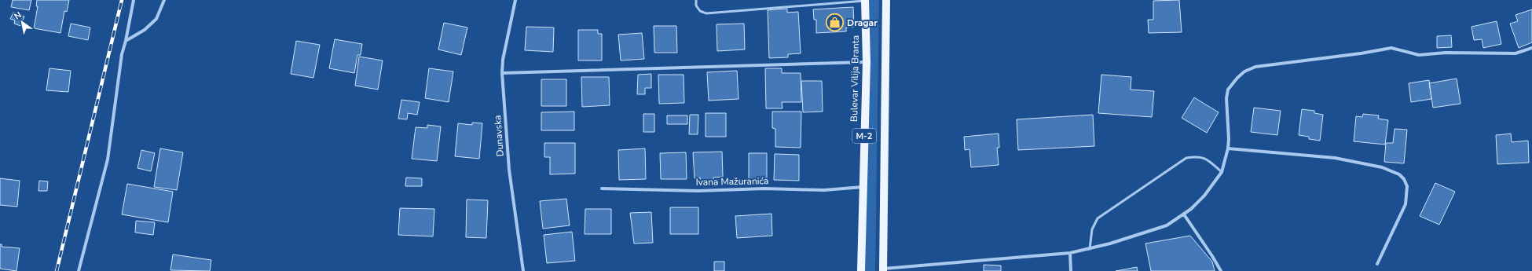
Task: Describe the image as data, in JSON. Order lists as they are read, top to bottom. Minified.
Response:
{"streets":{"main road":["Bulevar Vilija Branta","M-2"],"street":["Dunavska","Ivana Mažuranića"]},"crossings":[["Bulevar Vilija Branta","Ivana Mažuranića"]],"places":{"shop":["Dragar"]},"north":"top left"}
